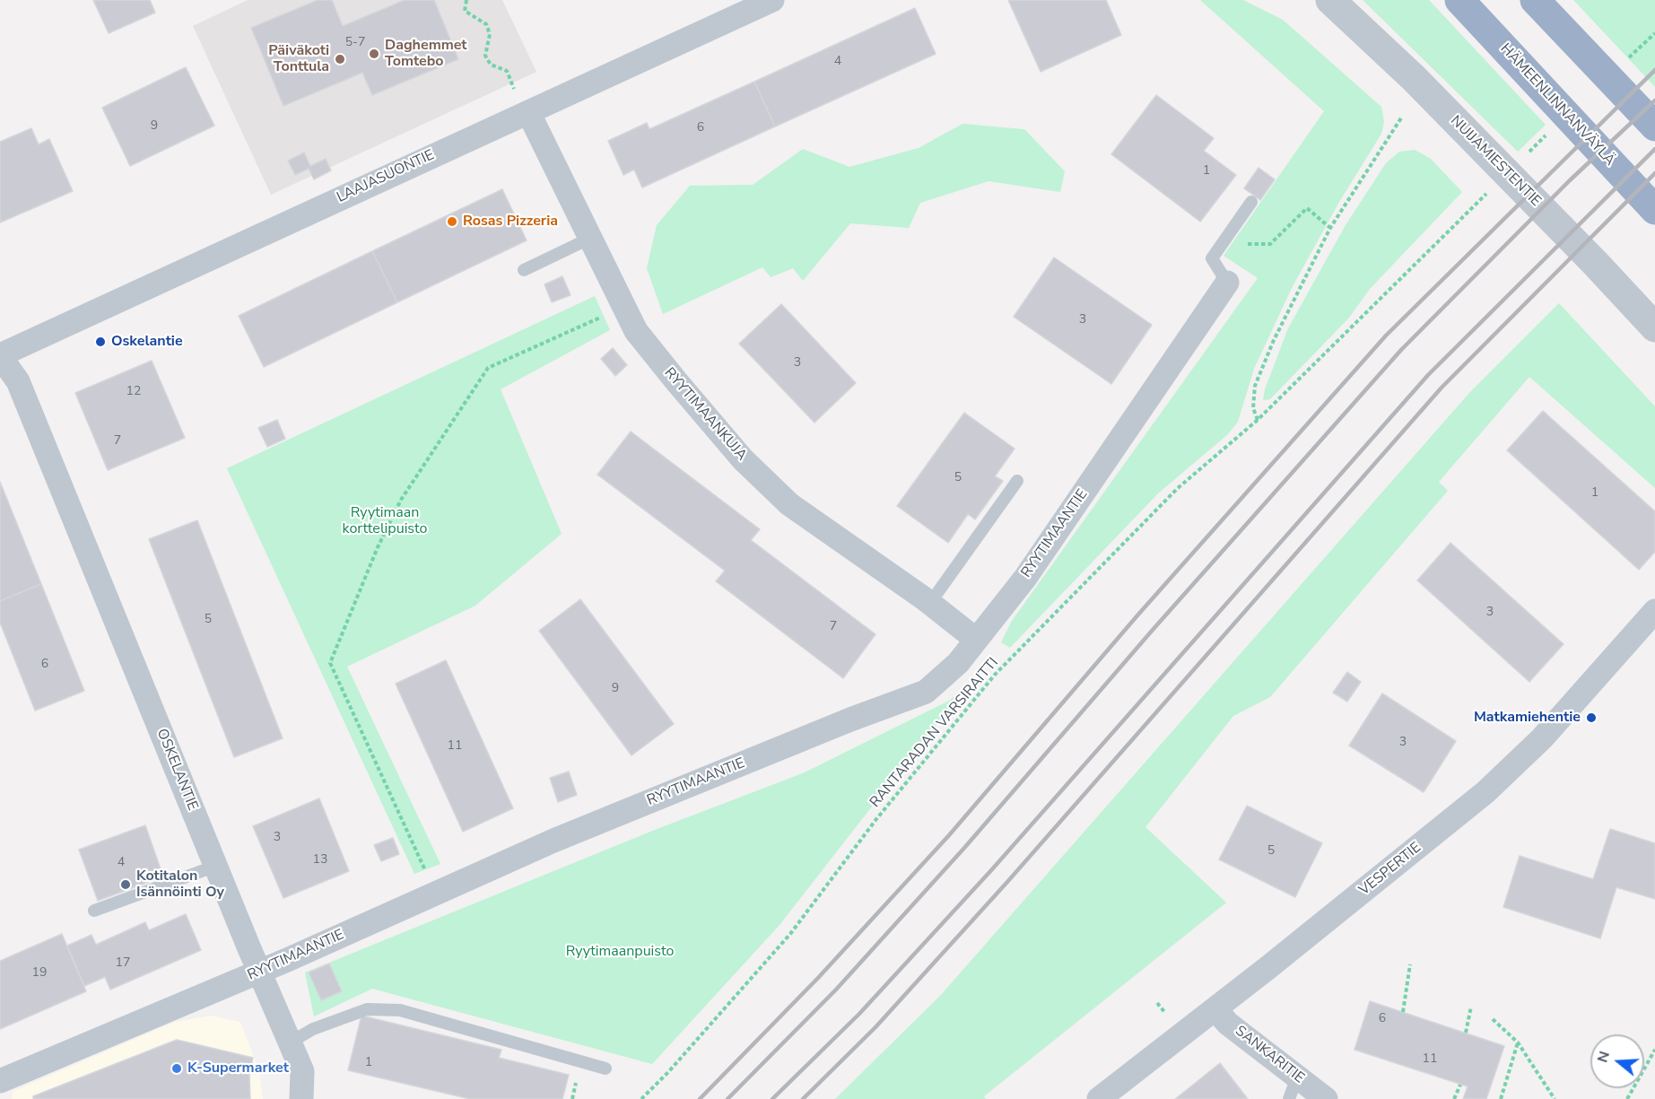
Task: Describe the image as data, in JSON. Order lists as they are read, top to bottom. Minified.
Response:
{"streets":{"highway":["HÄMEENLINNANVÄYLÄ"],"street":["NUIJAMIESTENTIE","LAAJASUONTIE","RYYTIMAANKUJA","RYYTIMAANTIE","OSKELANTIE","VESPERTIE","SANKARITIE"],"path":["RANTARADAN VARSIRAITTI"]},"crossings":[["LAAJASUONTIE","RYYTIMAANKUJA"],["LAAJASUONTIE","OSKELANTIE"],["RYYTIMAANKUJA","RYYTIMAANTIE"],["RYYTIMAANTIE","OSKELANTIE"],["VESPERTIE","SANKARITIE"]],"parks":["Ryytimaan korttelipuisto","Ryytimaanpuisto"],"places":["Daghemmet Tomtebo","Päiväkoti Tonttula","Rosas Pizzeria","Oskelantie","Matkamiehentie","Kotitalon Isännöinti Oy","K-Supermarket"],"house_numbers":["5-7","4","9","6","1","3","3","12","7","5","1","3","5","7","6","9","3","11","3","5","13","4","17","19","6","11","1"],"north":"left"}
